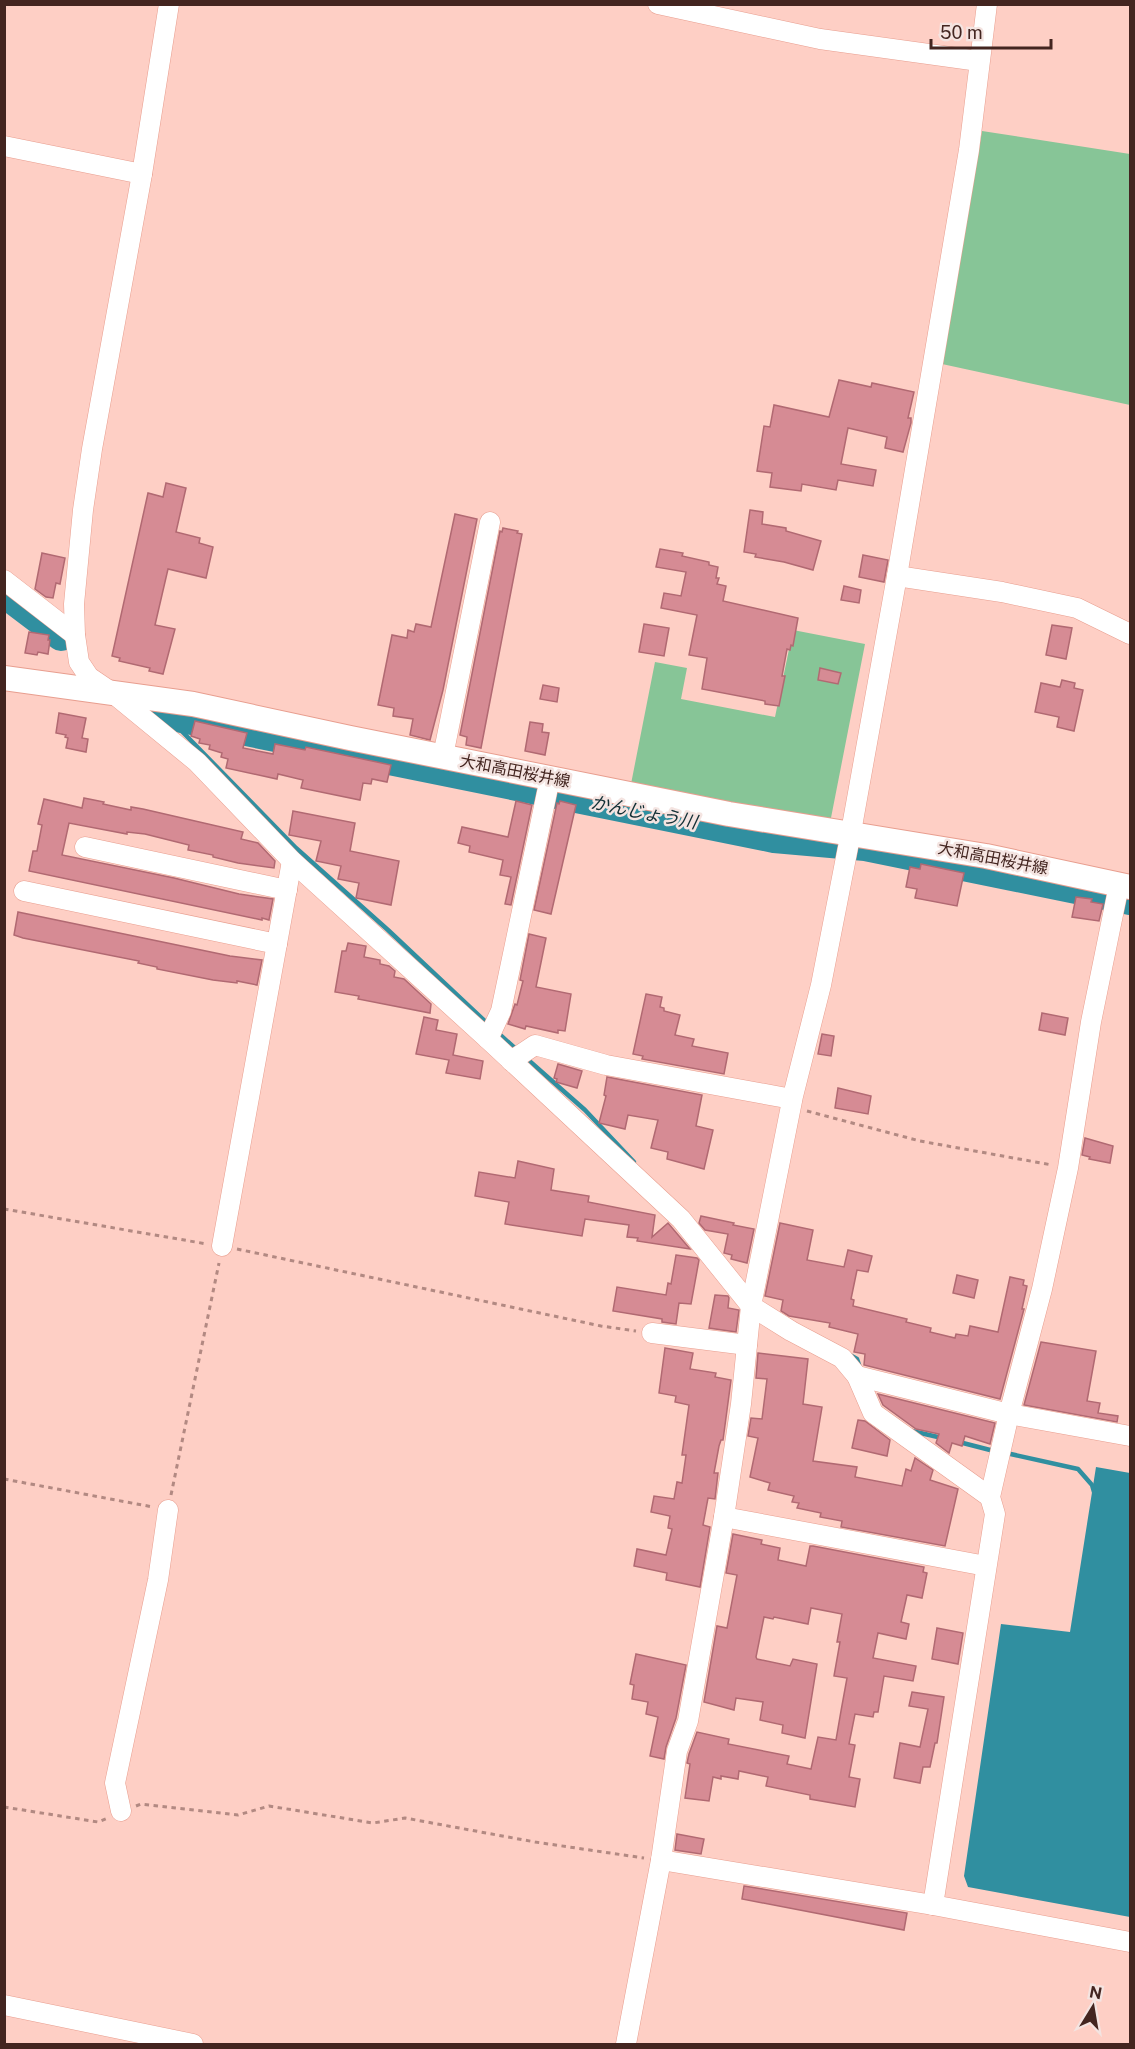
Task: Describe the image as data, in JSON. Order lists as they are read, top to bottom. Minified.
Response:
{"streets":{"main road":["大和高田桜井線"]},"water":["かんじょう川"],"scale_bar":"50 m","north":"top"}
